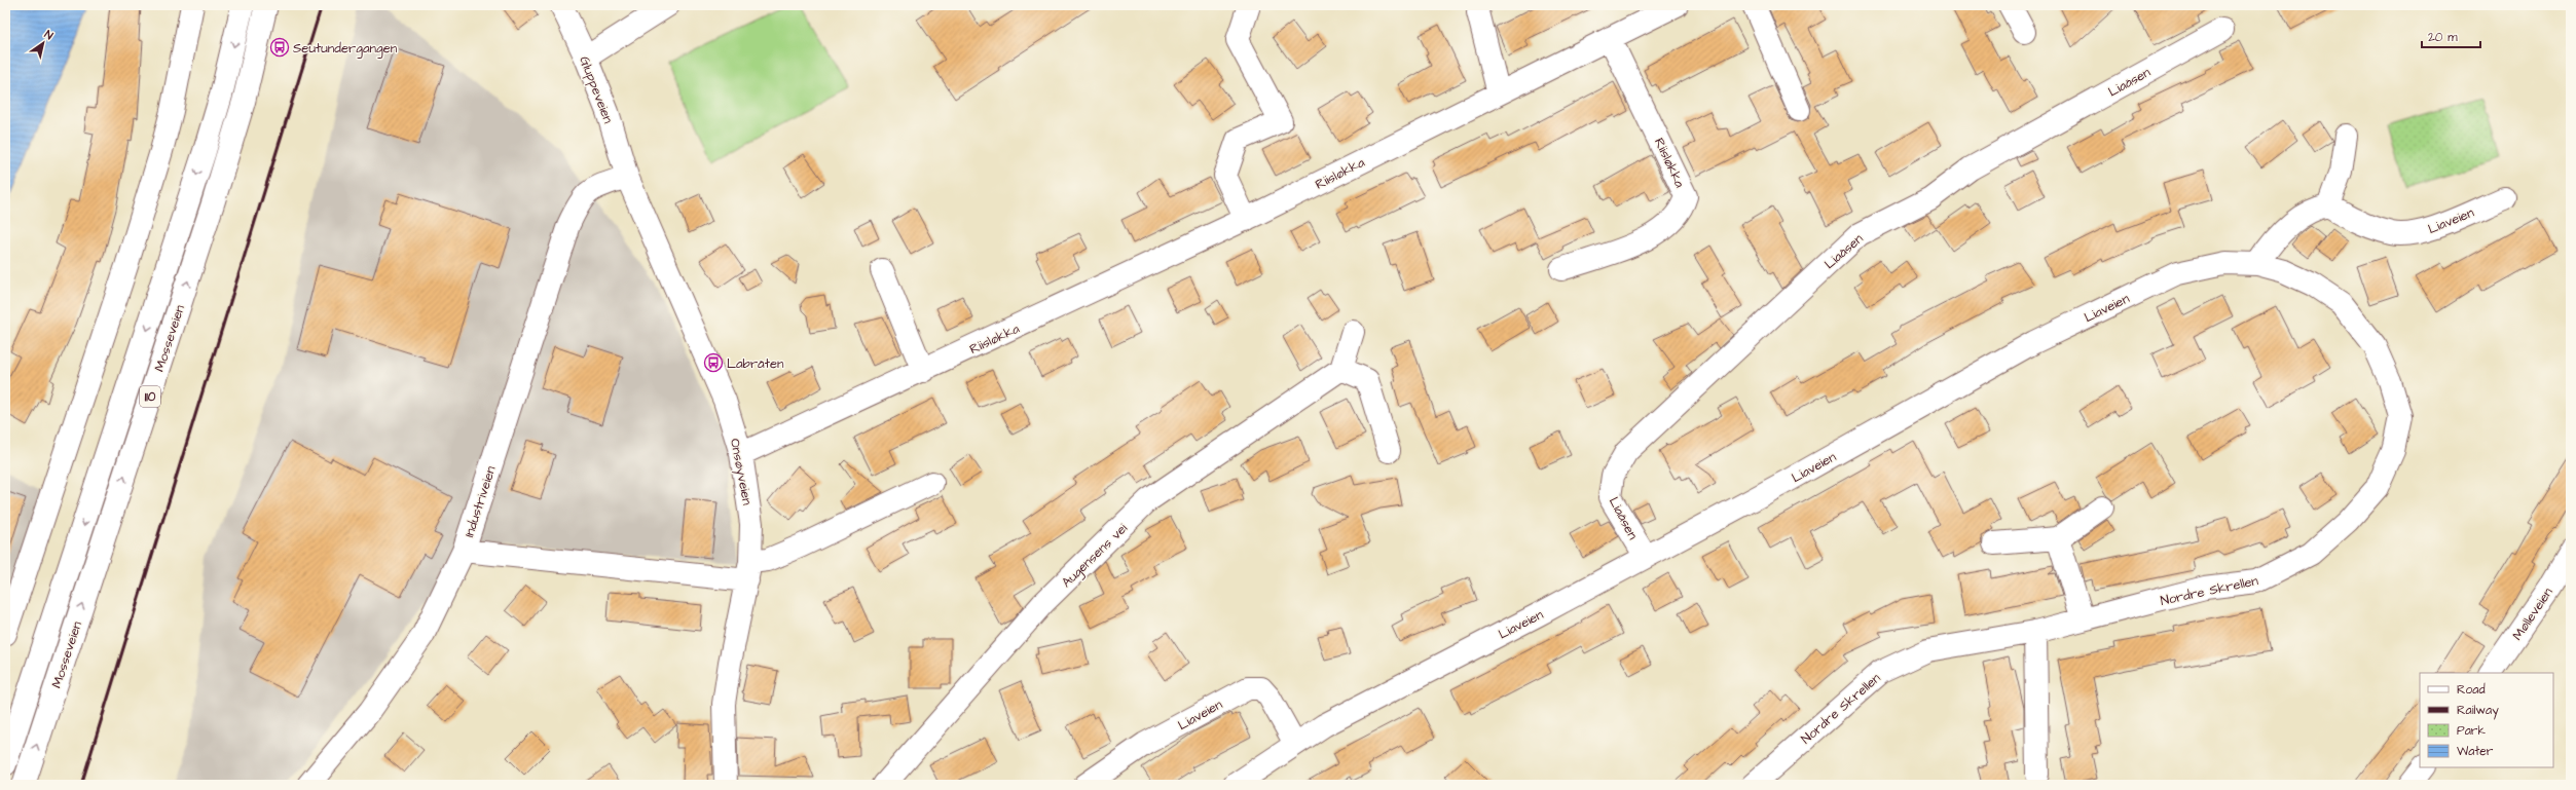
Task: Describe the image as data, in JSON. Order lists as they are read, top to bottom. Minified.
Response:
{"streets":{"main road":["Liaåsen","Gluppeveien","Riisløkka","Liaveien","Mosseveien","110","Onsøyveien","Industriveien","Augensens vei","Nordre Skrellen","Mølleveien"]},"crossings":[["Liaåsen","Liaveien"],["Gluppeveien","Onsøyveien"],["Gluppeveien","Industriveien"],["Riisløkka","Onsøyveien"],["Liaveien","Nordre Skrellen"],["Onsøyveien","Industriveien"]],"places":{"bus stop":["Seutundergangen","Labråten"]},"legend":["Road","Railway","Park","Water"],"scale_bar":"20 m","north":"top right"}
